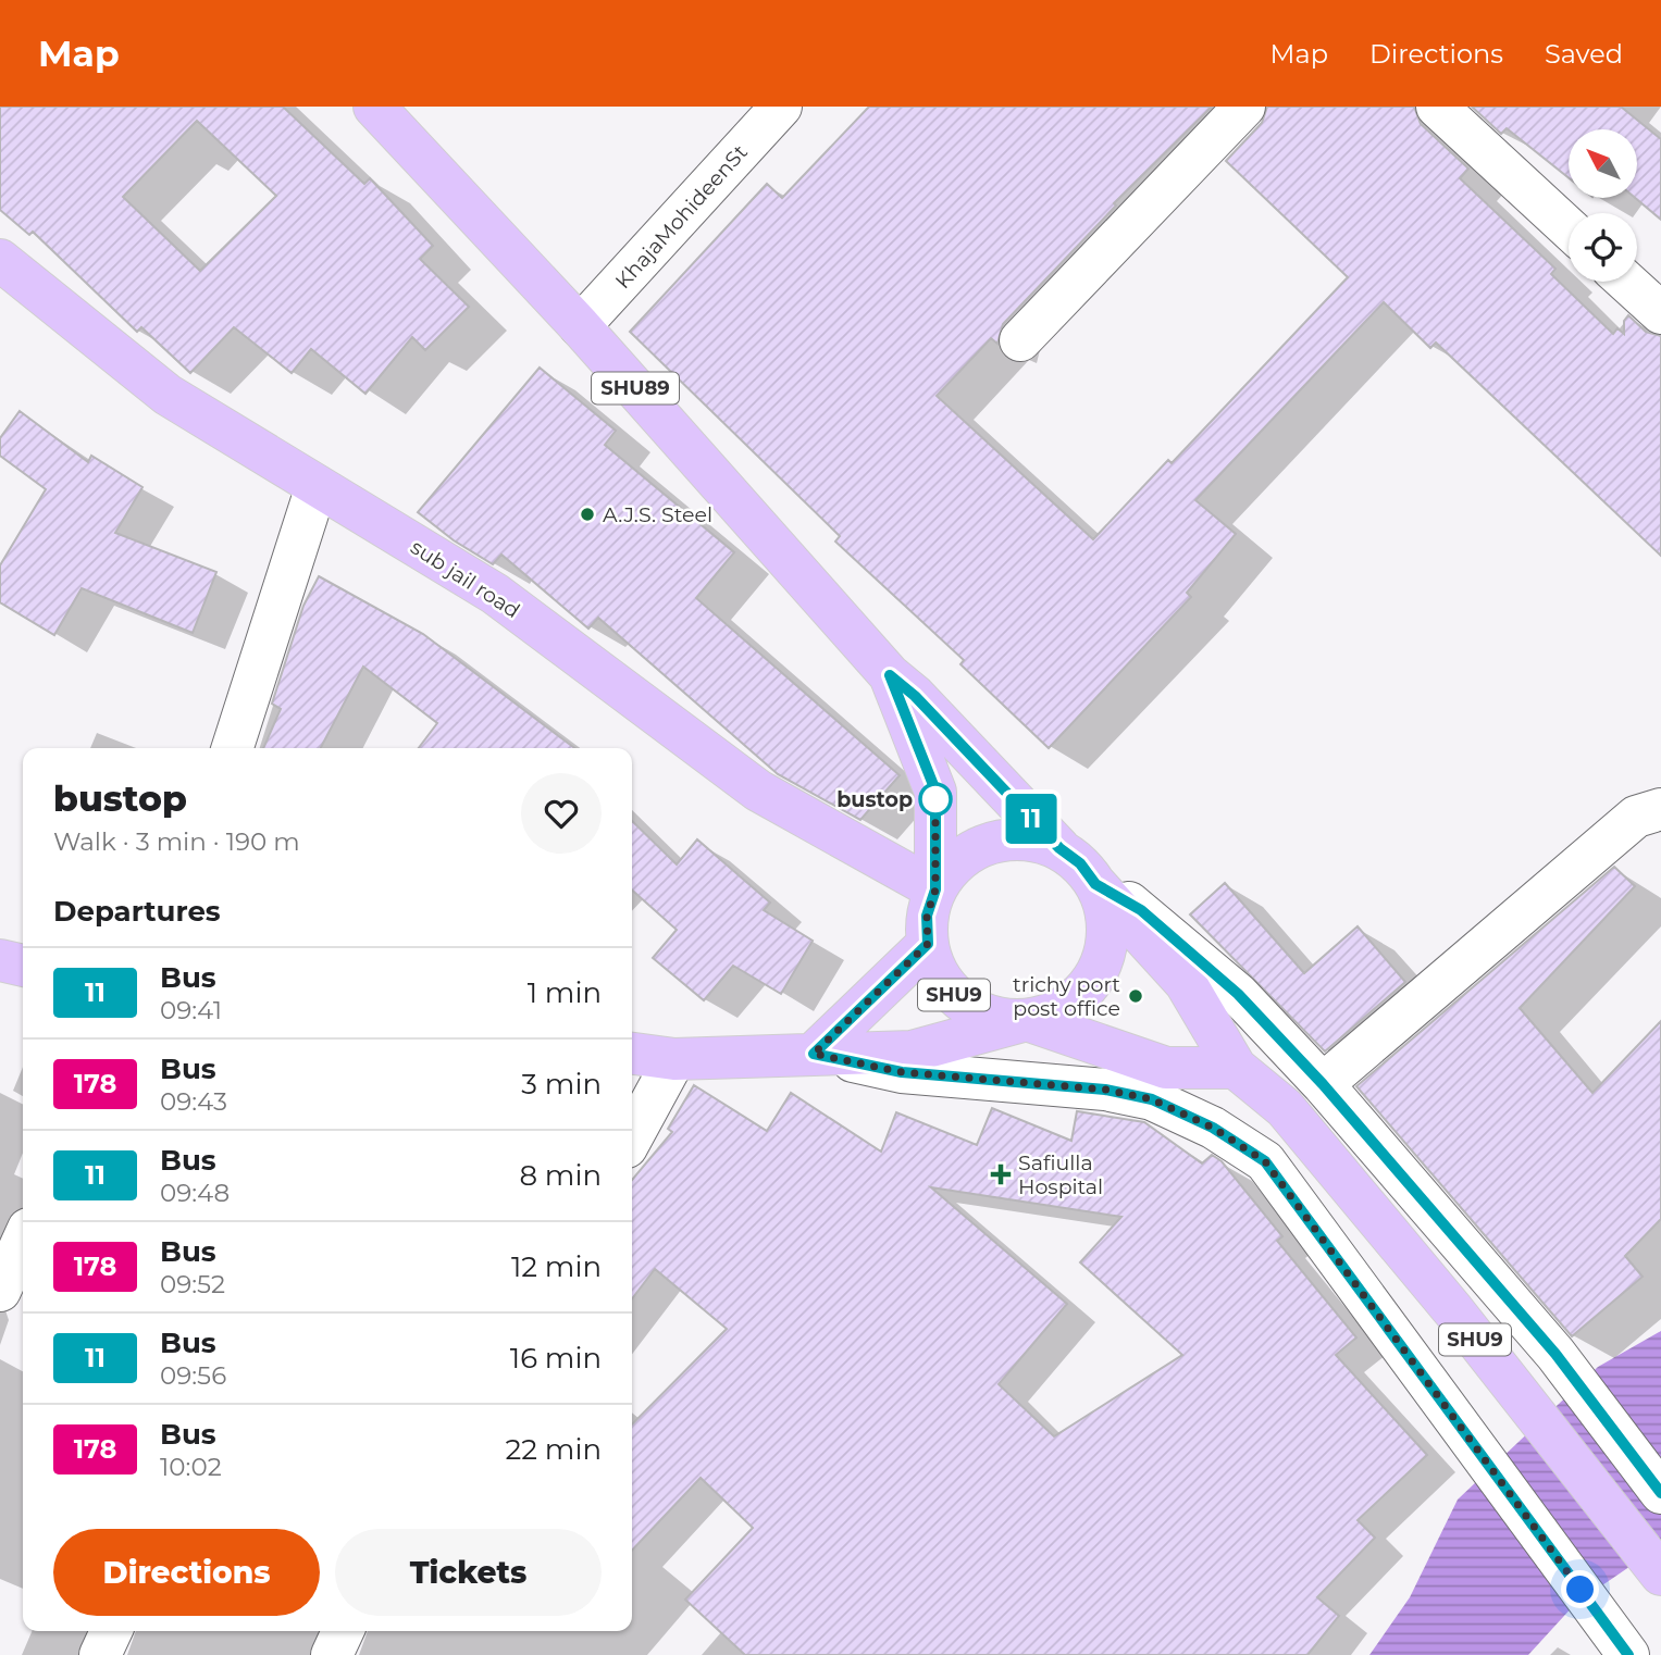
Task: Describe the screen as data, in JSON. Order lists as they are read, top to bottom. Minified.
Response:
{"streets":{"main road":["SHU89","sub jail road","SHU9"],"street":["KhajaMohideenSt"]},"crossings":[["KhajaMohideenSt","SHU89"],["SHU89","sub jail road"],["SHU89","SHU9"],["sub jail road","SHU9"]],"places":{"other":["A.J.S. Steel","bustop","trichy port post office"],"health":["Safiulla Hospital"]},"lines":["bus line 11"],"north":"top left","page":{"header":"Map","nav":["Map","Directions","Saved"],"on_map":"11","heading":[["bustop","Walk · 3 min · 190 m"],"Departures"],"list":[{"mark":"11","name":"Bus","note":"09:41","value":"1 min"},{"mark":"178","name":"Bus","note":"09:43","value":"3 min"},{"mark":"11","name":"Bus","note":"09:48","value":"8 min"},{"mark":"178","name":"Bus","note":"09:52","value":"12 min"},{"mark":"11","name":"Bus","note":"09:56","value":"16 min"},{"mark":"178","name":"Bus","note":"10:02","value":"22 min"}],"buttons":["Directions","Tickets"]}}
